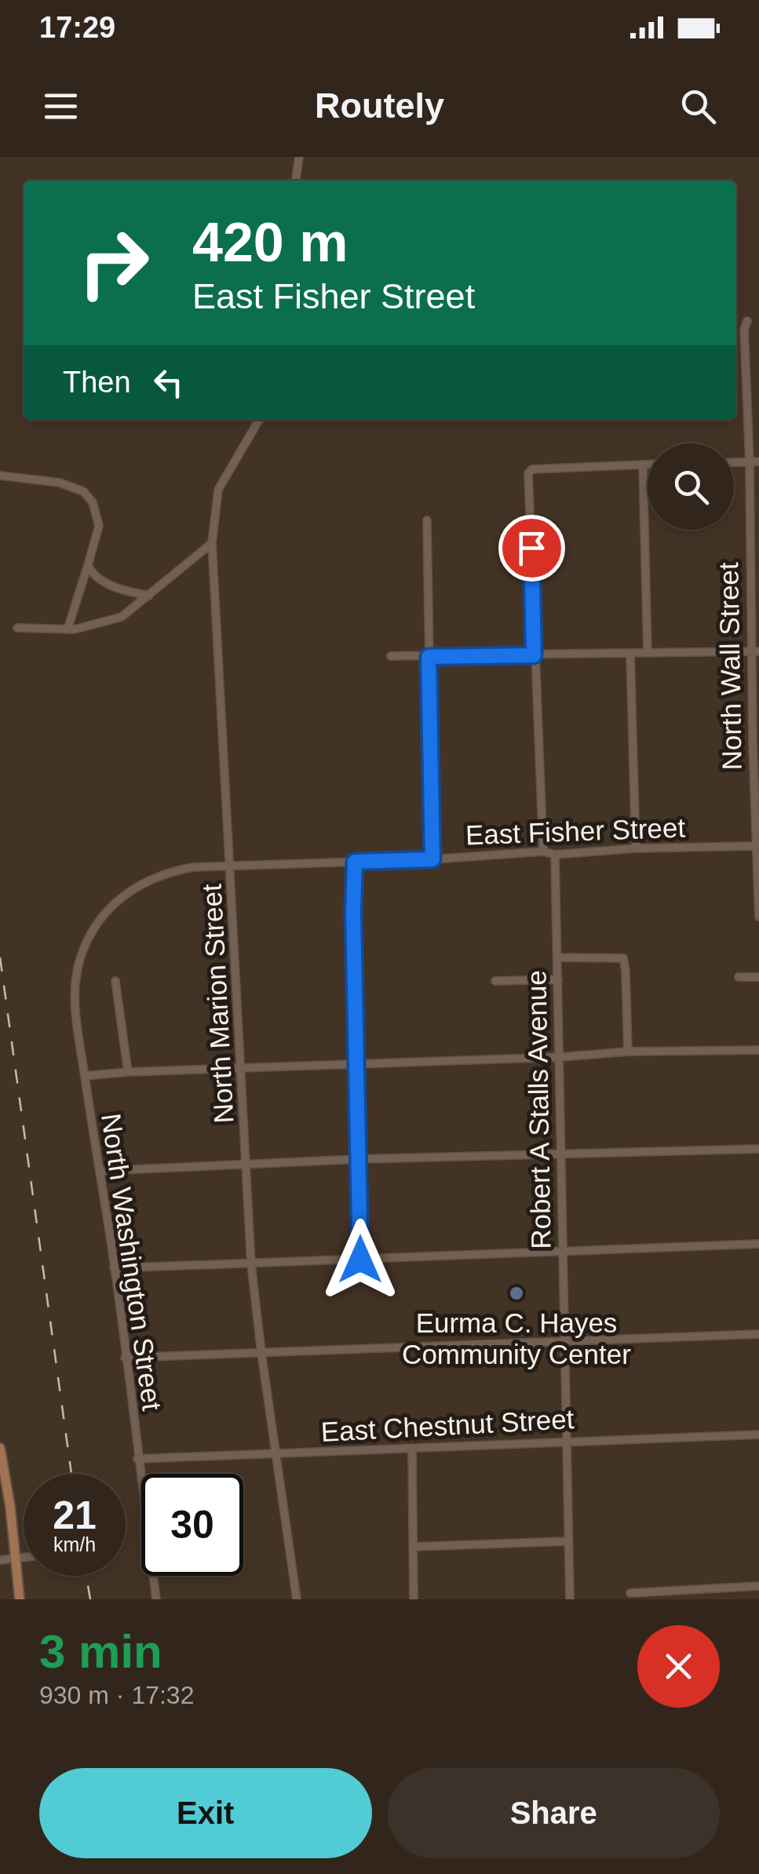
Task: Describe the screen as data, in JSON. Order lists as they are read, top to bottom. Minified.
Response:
{"streets":{"street":["North Wall Street","East Fisher Street","North Marion Street","Robert A Stalls Avenue","North Washington Street","East Chestnut Street"]},"crossings":[["North Wall Street","East Fisher Street"],["East Fisher Street","North Marion Street"],["East Fisher Street","Robert A Stalls Avenue"],["East Fisher Street","North Washington Street"],["North Marion Street","East Chestnut Street"],["Robert A Stalls Avenue","East Chestnut Street"],["North Washington Street","East Chestnut Street"]],"places":["Eurma C. Hayes Community Center"],"page":{"status":"17:29","header":"Routely","turn":["420 m","East Fisher Street"],"then":"Then","speed":"21 km/h","limit":"30","heading":["3 min","930 m · 17:32"],"buttons":["Exit","Share"]}}
